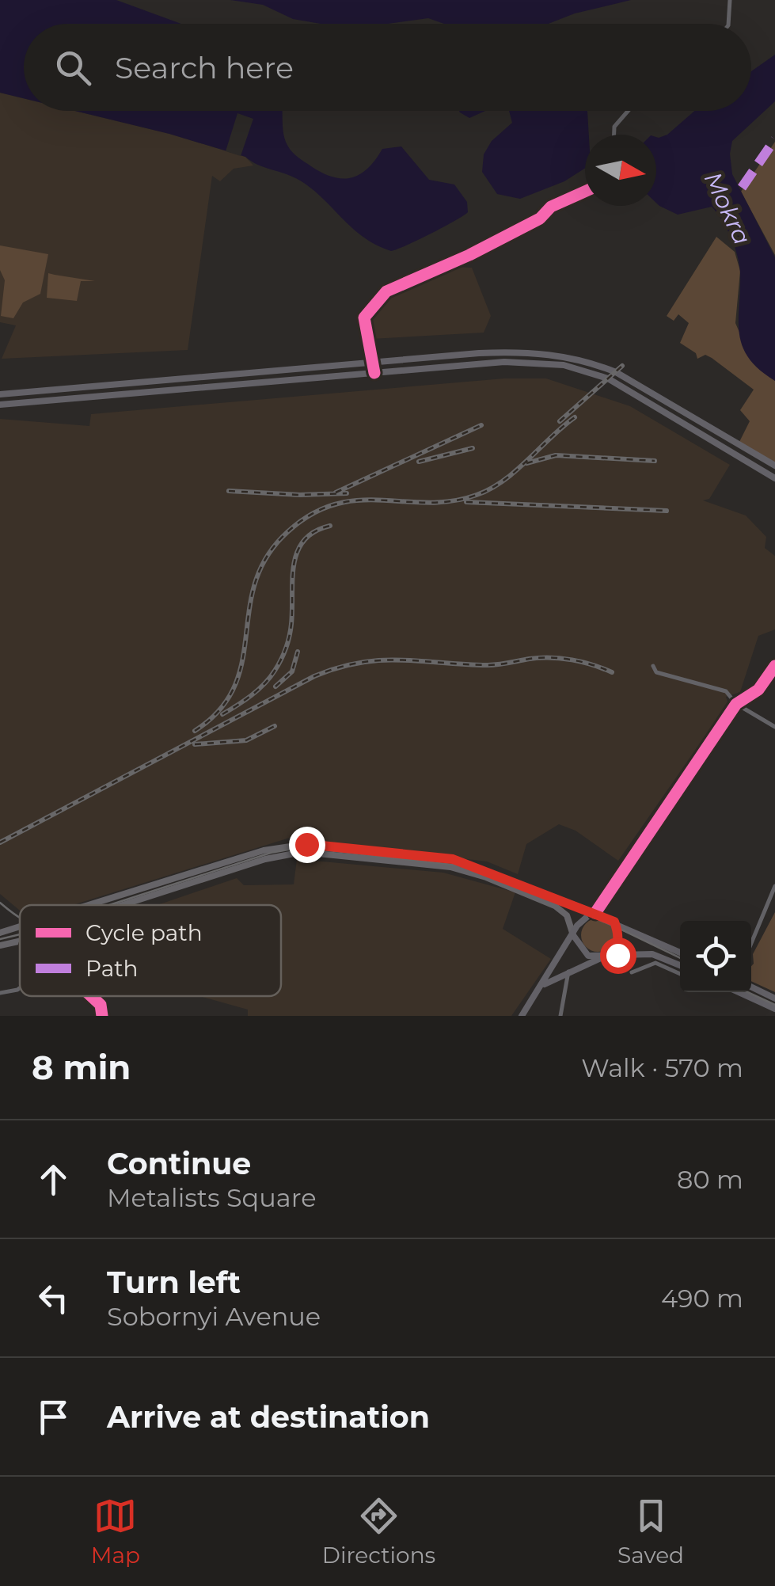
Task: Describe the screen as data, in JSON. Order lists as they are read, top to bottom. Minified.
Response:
{"water":["Mokra"],"legend":["Cycle path","Path"],"north":"right","page":{"search":"Search here","heading":["8 min","Walk · 570 m"],"list":[["Continue","Metalists Square","80 m"],["Turn left","Sobornyi Avenue","490 m"],"Arrive at destination"],"nav":["Map","Directions","Saved"]}}
